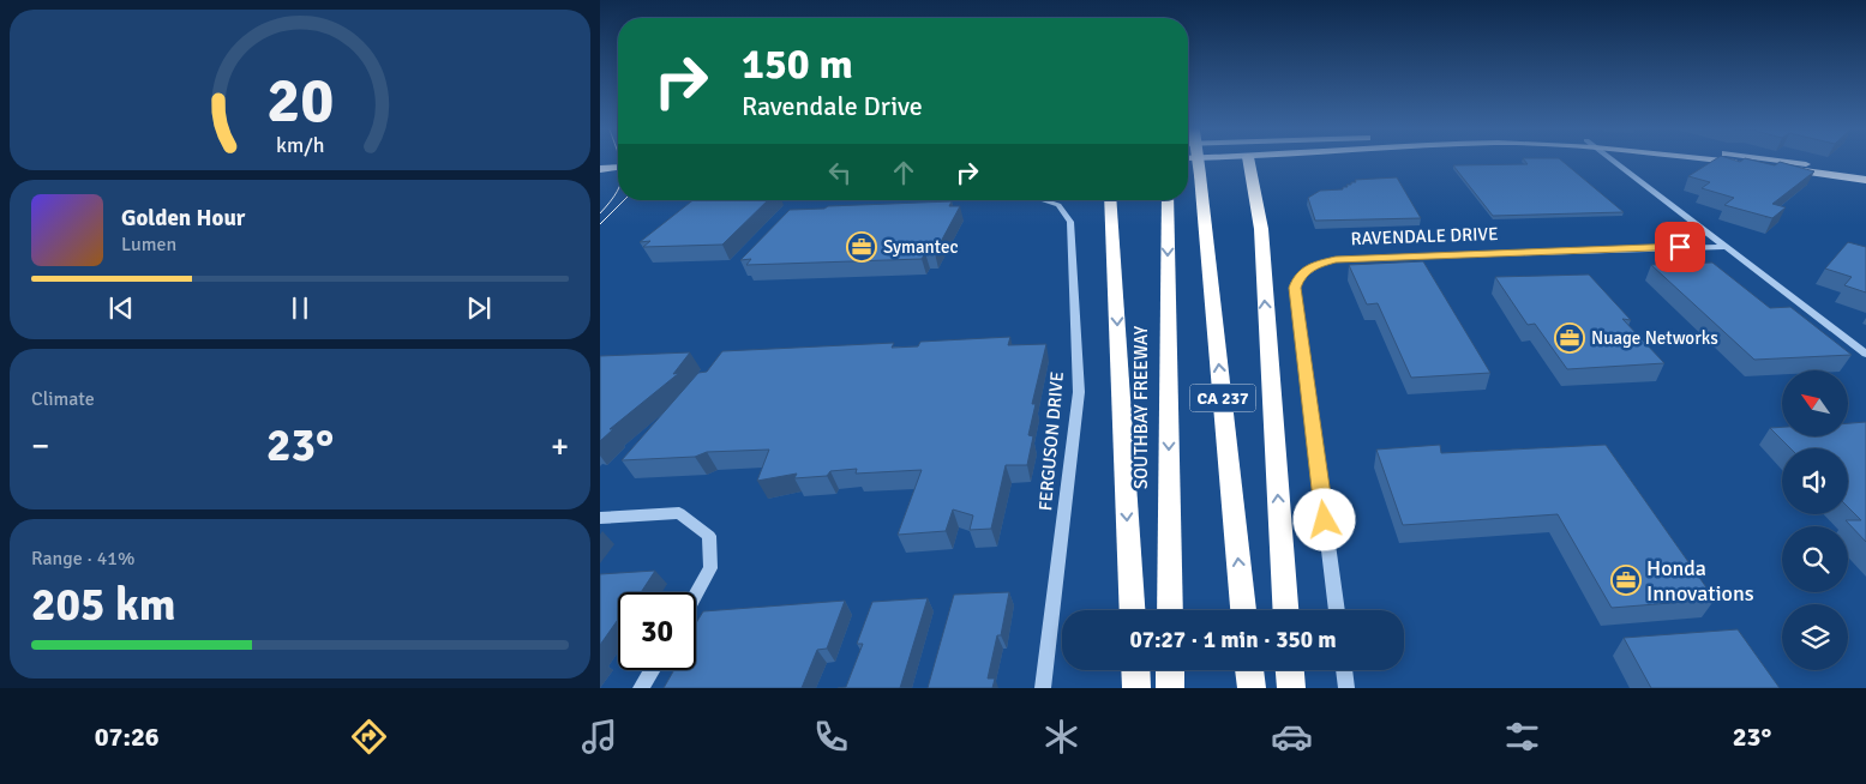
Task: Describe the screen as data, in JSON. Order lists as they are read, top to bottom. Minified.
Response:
{"streets":{"highway":["CA 237","SOUTHBAY FREEWAY"],"street":["RAVENDALE DRIVE","FERGUSON DRIVE"]},"places":{"office":["Symantec","Nuage Networks","Honda Innovations"]},"north":"top left","page":{"turn":["150 m","Ravendale Drive"],"song":["Golden Hour","Lumen"],"tile":["Climate",["Range · 41%","205 km"]],"heat":["−","23°","+"],"limit":"30","trip":"07:27 · 1 min · 350 m","tabs":["07:26","23°"],"gauge":["20","km/h"]}}
